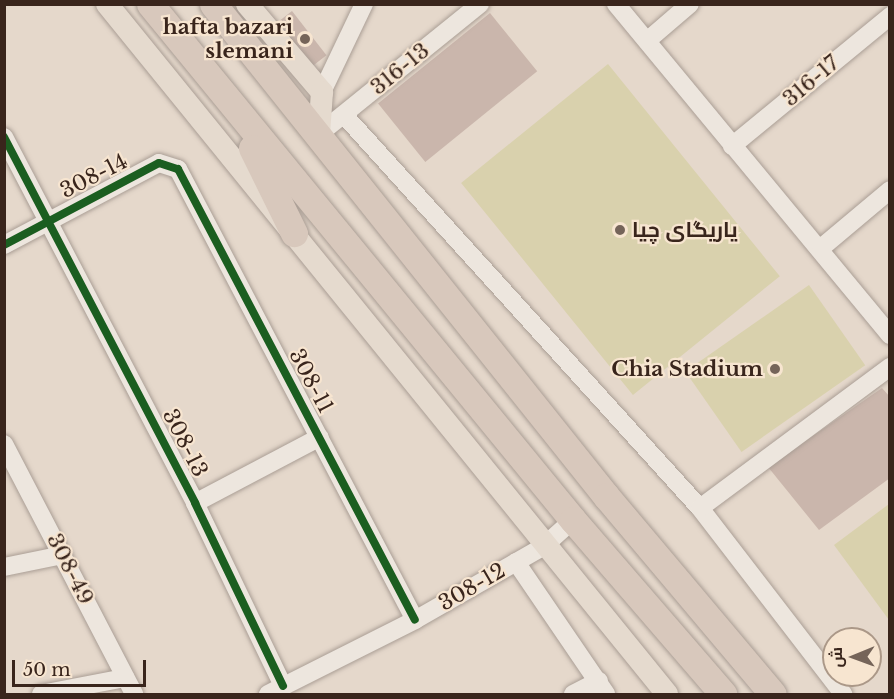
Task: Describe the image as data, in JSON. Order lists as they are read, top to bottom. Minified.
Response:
{"streets":{"street":["316-13","316-17","308-14","308-11","308-13","308-49","308-12"]},"crossings":[["308-14","308-11"],["308-14","308-13"],["308-11","308-12"],["308-13","308-12"]],"places":["hafta bazari slemani","یاریگای چیا","Chia Stadium"],"scale_bar":"50 m","north":"left"}
